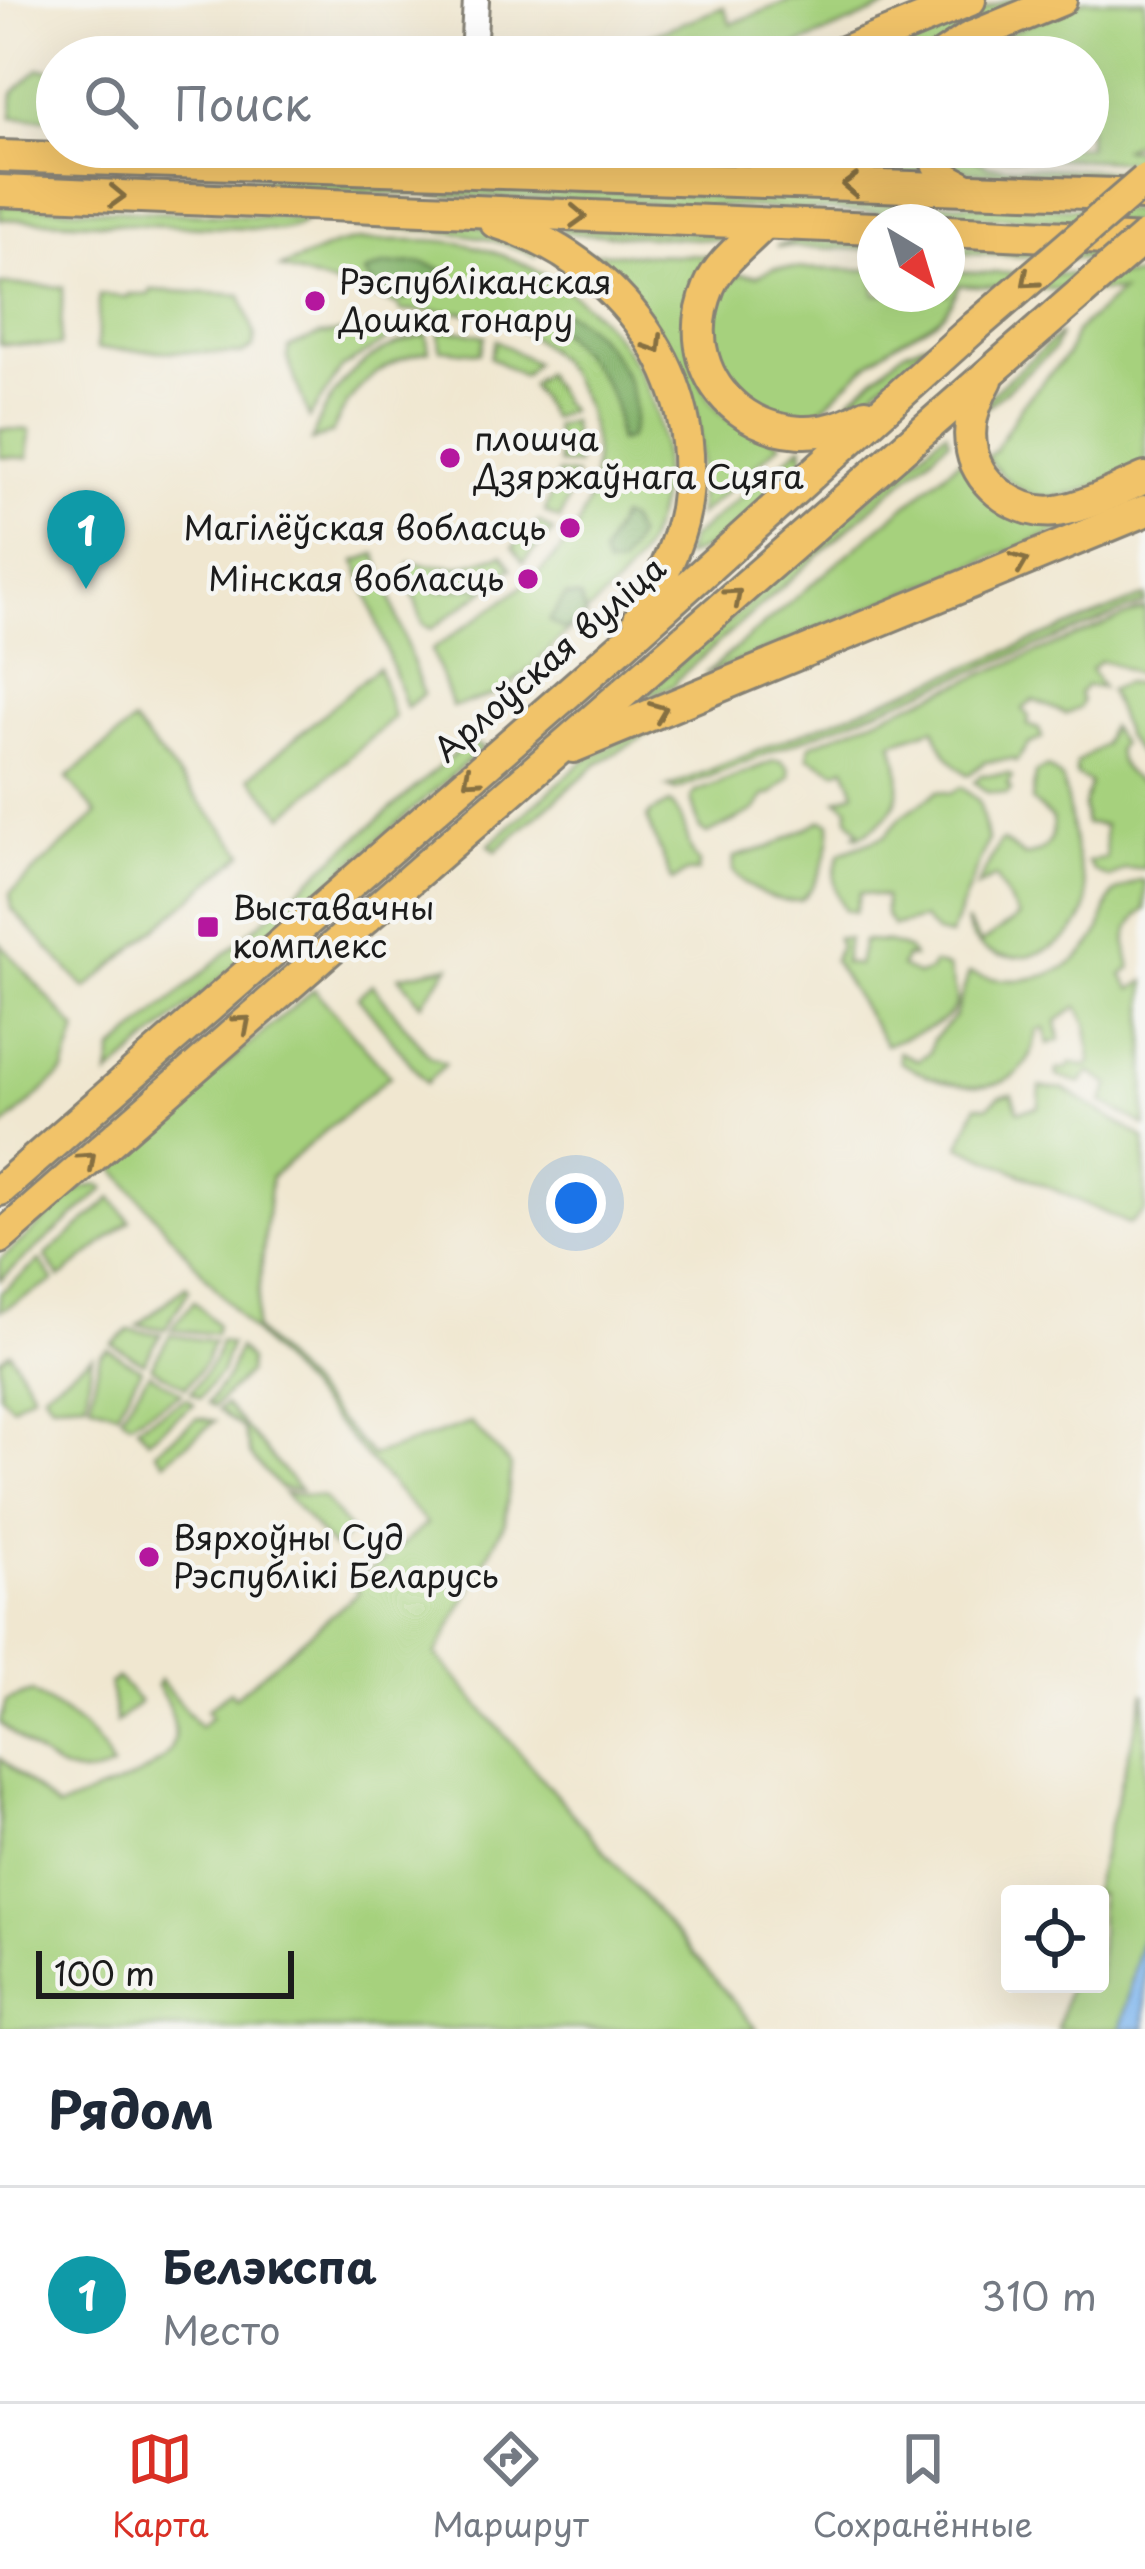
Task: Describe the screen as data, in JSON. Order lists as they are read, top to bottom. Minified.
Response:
{"streets":{"main road":["Арлоўская вуліца"]},"places":{"other":["Рэспубліканская Дошка гонару","плошча Дзяржаўнага Сцяга","Магілёўская вобласць","Мінская вобласць","Вярхоўны Суд Рэспублікі Беларусь"],"transit":["Выставачны комплекс"]},"scale_bar":"100 m","north":"bottom right","page":{"search":"Поиск","pins":"1","scale":"100 m","heading":"Рядом","list":[{"mark":"1","name":"Белэкспа","note":"Место","value":"310 m"}],"nav":["Карта","Маршрут","Сохранённые"]}}
